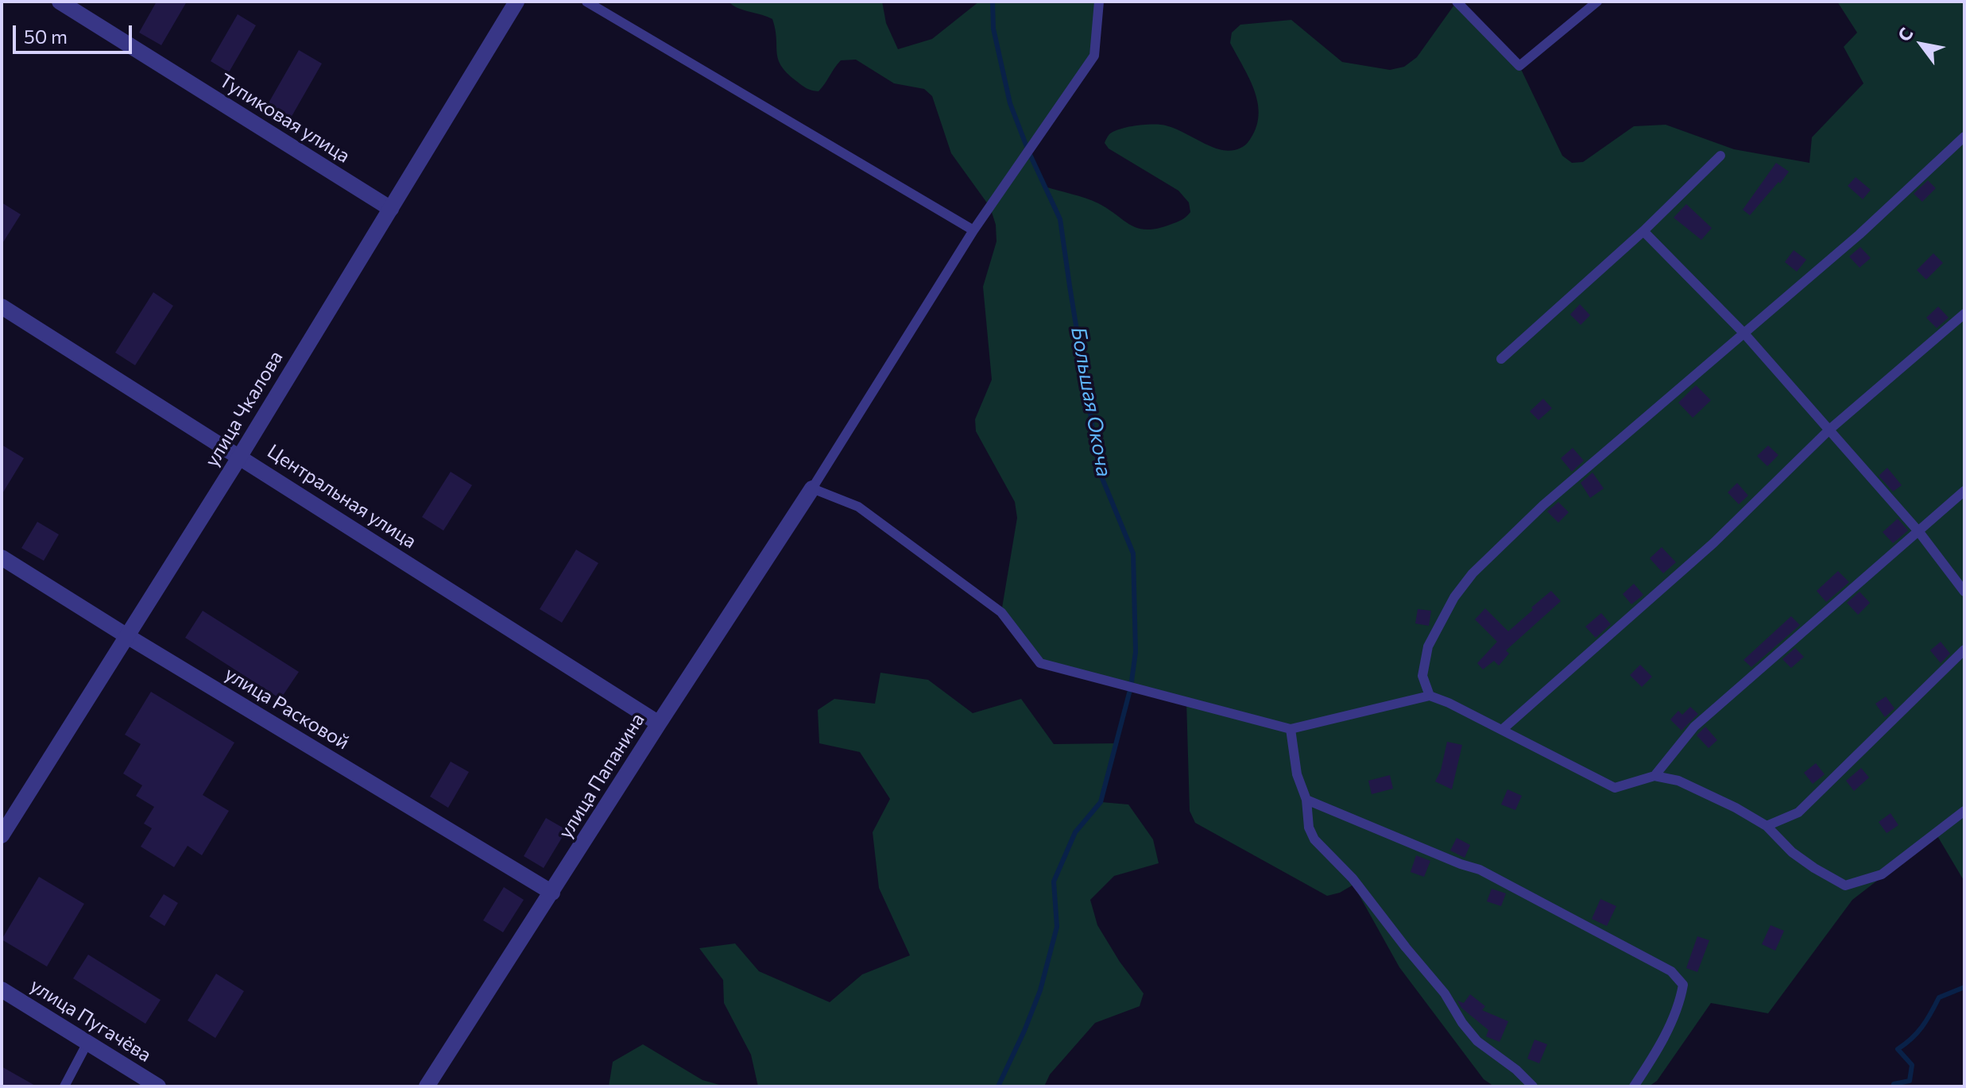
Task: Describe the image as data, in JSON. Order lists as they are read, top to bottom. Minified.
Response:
{"streets":{"street":["Тупиковая улица","улица Чкалова","Центральная улица","улица Расковой","улица Папанина","улица Пугачёва"]},"crossings":[["Тупиковая улица","улица Чкалова"],["улица Чкалова","Центральная улица"],["улица Чкалова","улица Расковой"],["Центральная улица","улица Папанина"],["улица Расковой","улица Папанина"]],"water":["Большая Окоча"],"scale_bar":"50 m","north":"top left"}
